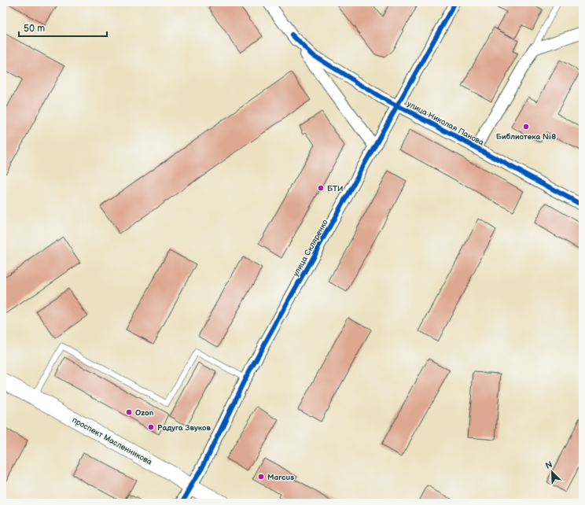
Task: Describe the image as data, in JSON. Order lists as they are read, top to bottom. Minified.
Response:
{"streets":{"main road":["проспект Масленникова"],"street":["улица Николая Панова","улица Скляренко"]},"crossings":[["улица Николая Панова","улица Скляренко"],["улица Скляренко","проспект Масленникова"]],"places":["Библиотека №8","БТИ","Ozon","Радуга Звуков","Marcus"],"scale_bar":"50 m","north":"top left"}
